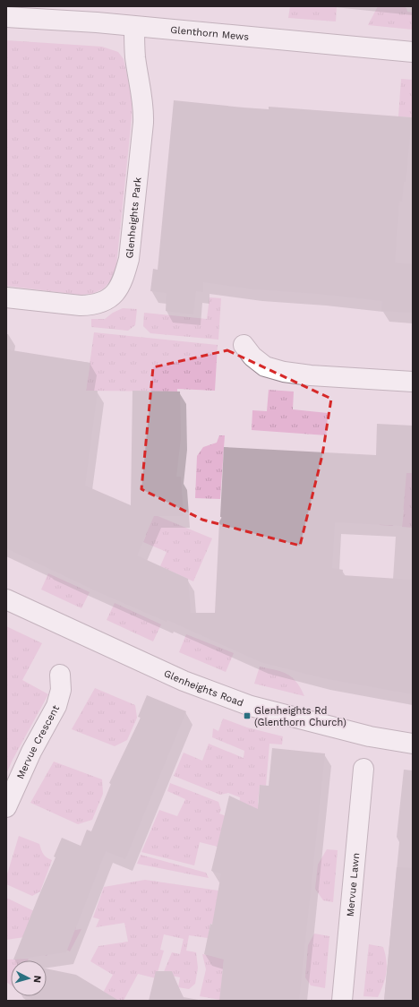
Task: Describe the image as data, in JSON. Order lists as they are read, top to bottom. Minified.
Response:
{"streets":{"street":["Glenthorn Mews","Glenheights Park","Glenheights Road","Mervue Crescent","Mervue Lawn"]},"crossings":[["Glenthorn Mews","Glenheights Park"]],"places":{"transit":["Glenheights Rd (Glenthorn Church)"]},"north":"right"}
